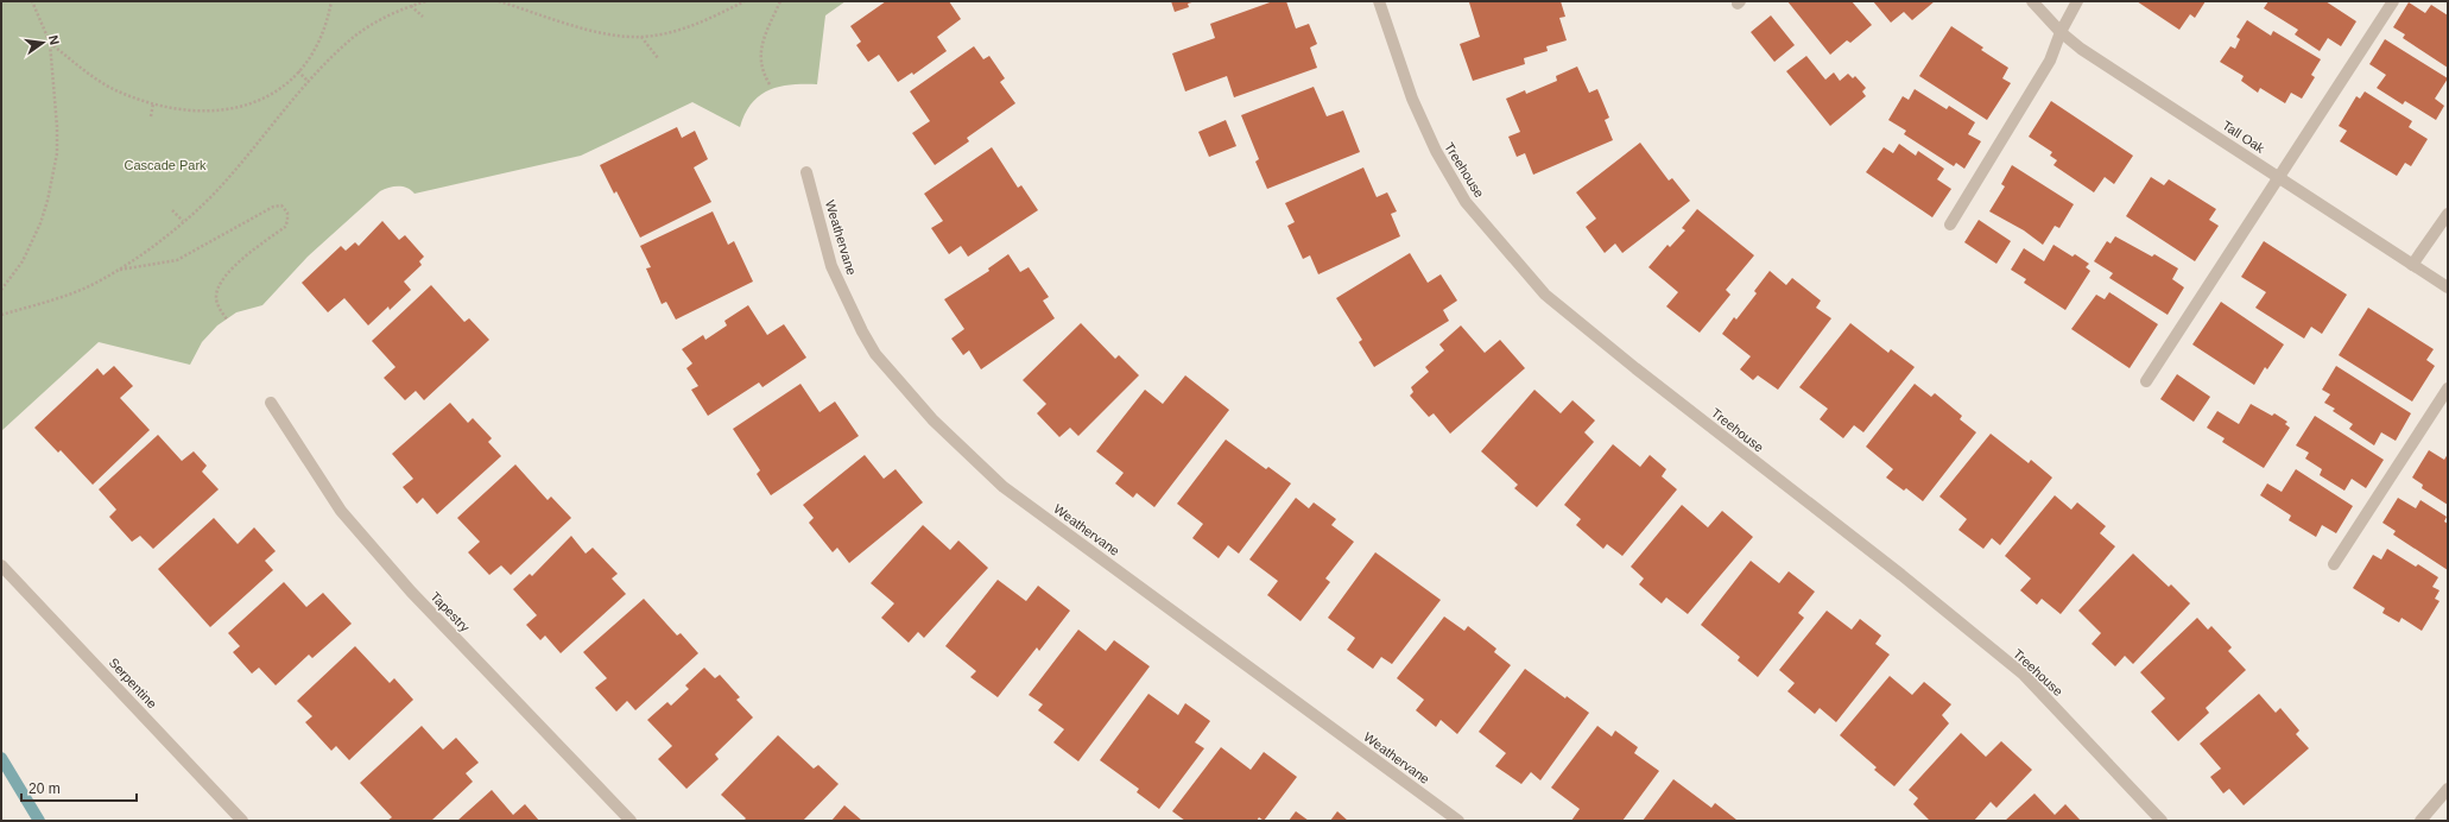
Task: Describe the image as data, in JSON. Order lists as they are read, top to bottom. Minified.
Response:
{"streets":{"street":["Tall Oak","Treehouse","Weathervane","Tapestry","Serpentine"]},"parks":["Cascade Park"],"scale_bar":"20 m","north":"right"}
